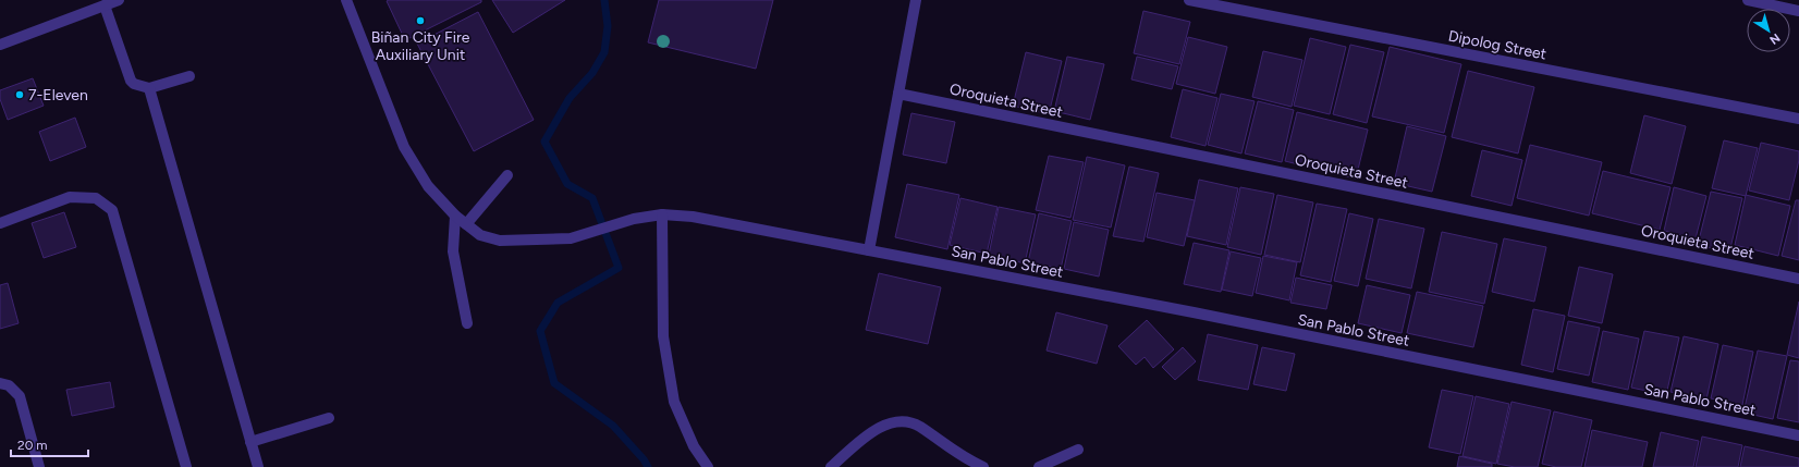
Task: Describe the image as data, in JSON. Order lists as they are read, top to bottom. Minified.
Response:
{"streets":{"street":["Dipolog Street","Oroquieta Street","San Pablo Street"]},"places":["Biñan City Fire Auxiliary Unit","7-Eleven"],"scale_bar":"20 m","north":"bottom right"}
